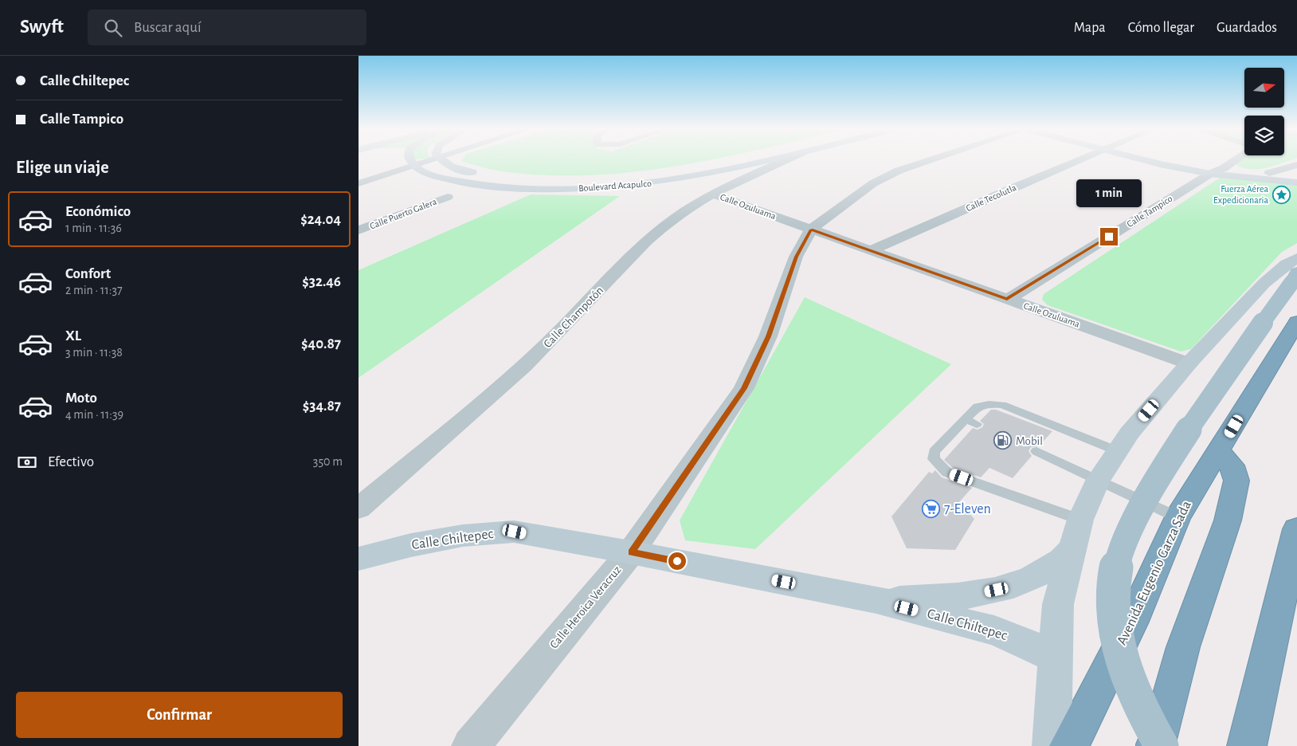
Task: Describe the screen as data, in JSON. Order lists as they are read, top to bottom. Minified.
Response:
{"streets":{"highway":["Avenida Eugenio Garza Sada"],"main road":["Boulevard Acapulco","Calle Chiltepec"],"street":["Calle Tecolutla","Calle Ozuluama","Calle Tampico","Calle Puerto Galera","Calle Champotón","Calle Heroica Veracruz"]},"crossings":[["Calle Tecolutla","Calle Ozuluama"],["Calle Ozuluama","Calle Tampico"],["Calle Ozuluama","Calle Champotón"],["Calle Ozuluama","Calle Heroica Veracruz"],["Calle Chiltepec","Calle Heroica Veracruz"]],"places":{"place":["Fuerza Aérea Expedicionaria"],"fuel station":["Mobil"],"supermarket":["7-Eleven"]},"north":"right","page":{"header":"Swyft","search":"Buscar aquí","nav":["Mapa","Cómo llegar","Guardados"],"banner":["Calle Chiltepec","Calle Tampico"],"heading":"Elige un viaje","bubble":"1 min","list":[{"name":"Económico","note":"1 min · 11:36","value":"$24.04"},{"name":"Confort","note":"2 min · 11:37","value":"$32.46"},{"name":"XL","note":"3 min · 11:38","value":"$40.87"},{"name":"Moto","note":"4 min · 11:39","value":"$34.87"}],"pay":["Efectivo","350 m"],"buttons":"Confirmar"}}
